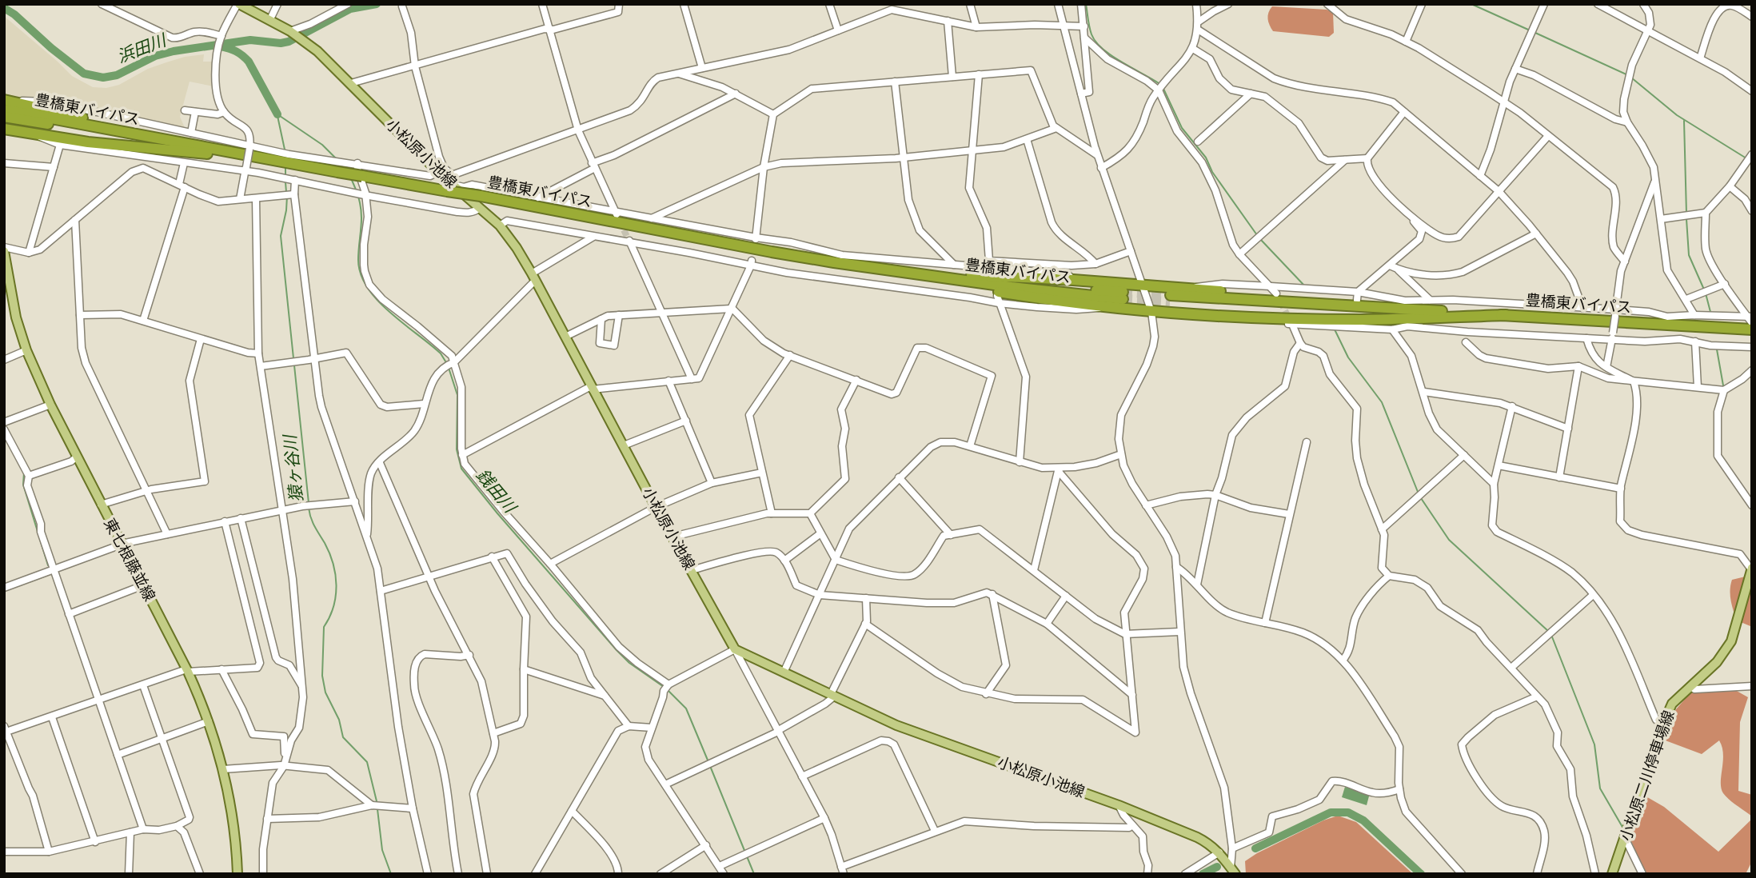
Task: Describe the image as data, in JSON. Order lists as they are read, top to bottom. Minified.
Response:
{"streets":{"highway":["豊橋東バイパス"],"main road":["小松原小池線","東七根藤並線","小松原二川停車場線"]},"crossings":[["豊橋東バイパス","小松原小池線"]],"water":["浜田川","猿ヶ谷川","銭田川"]}
